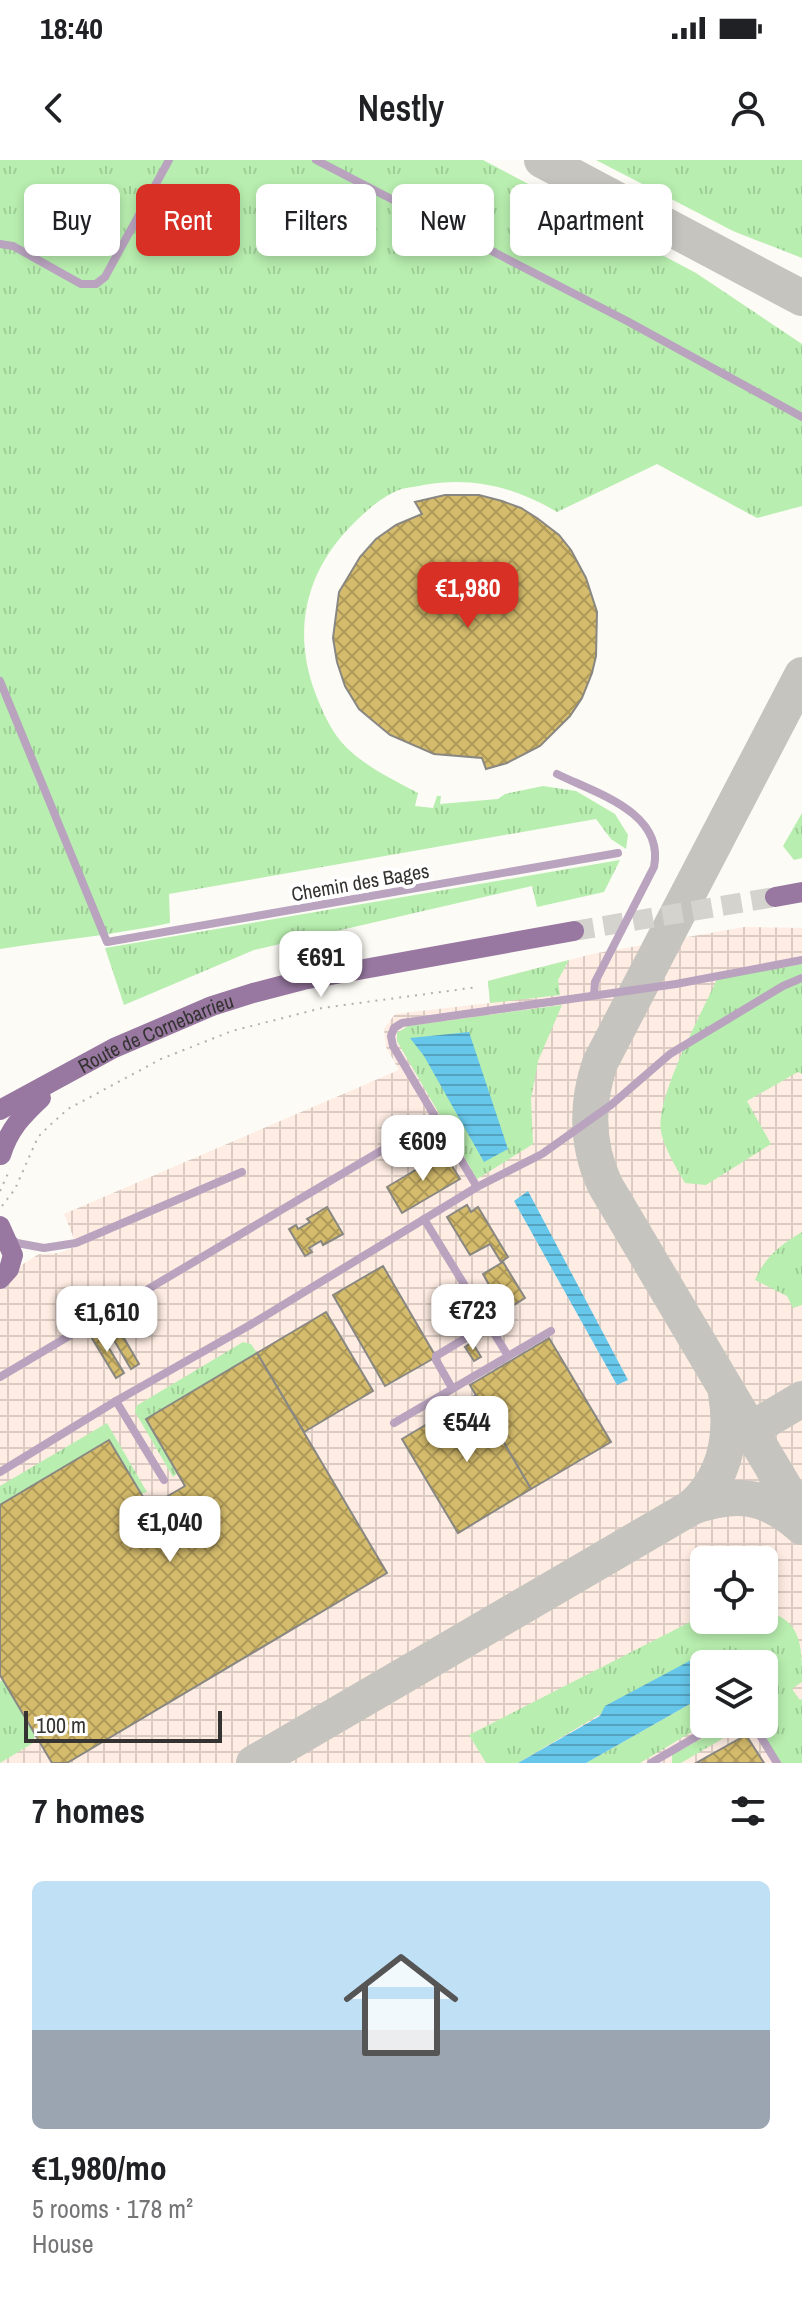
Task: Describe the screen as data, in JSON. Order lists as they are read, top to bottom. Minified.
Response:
{"streets":{"main road":["Route de Cornebarrieu"],"lane":["Chemin des Bages"]},"scale_bar":"100 m","page":{"status":"18:40","header":"Nestly","chip":["Buy","Rent","Filters","New","Apartment"],"price":["€1,980","€691","€609","€723","€1,610","€544","€1,040"],"scale":"100 m","heading":"7 homes","list":[{"name":"€1,980/mo","note":"5 rooms · 178 m² · House"}]}}
